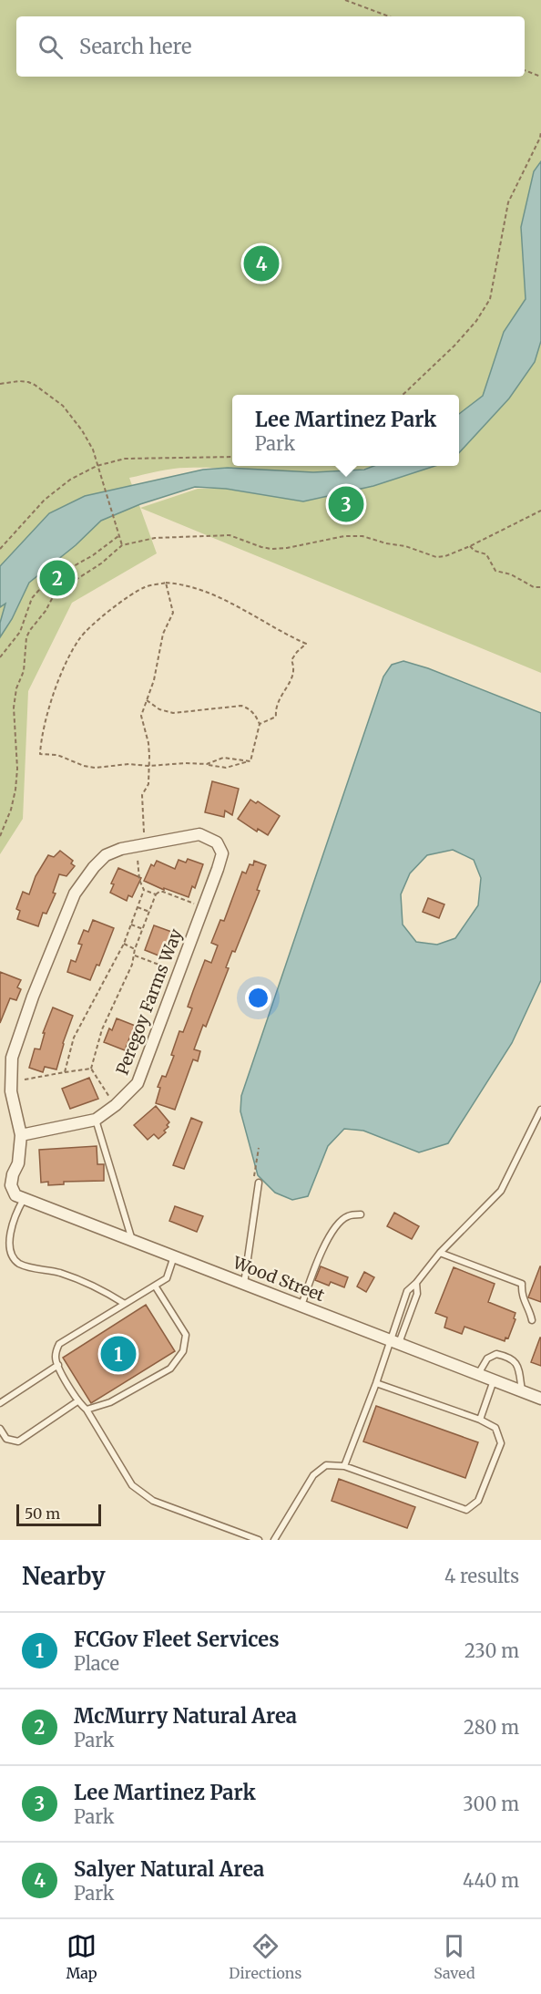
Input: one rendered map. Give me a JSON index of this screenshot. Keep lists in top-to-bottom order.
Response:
{
  "streets": {
    "street": ["Peregoy Farms Way", "Wood Street"]
  },
  "crossings": [
    ["Peregoy Farms Way", "Wood Street"]
  ],
  "scale_bar": "50 m",
  "page": {
    "search": "Search here",
    "pins": [
      "4",
      "3",
      "2",
      "1"
    ],
    "popup": ["Lee Martinez Park", "Park"],
    "scale": "50 m",
    "heading": ["Nearby", "4 results"],
    "list": [
      {
        "mark": "1",
        "name": "FCGov Fleet Services",
        "note": "Place",
        "value": "230 m"
      },
      {
        "mark": "2",
        "name": "McMurry Natural Area",
        "note": "Park",
        "value": "280 m"
      },
      {
        "mark": "3",
        "name": "Lee Martinez Park",
        "note": "Park",
        "value": "300 m"
      },
      {
        "mark": "4",
        "name": "Salyer Natural Area",
        "note": "Park",
        "value": "440 m"
      }
    ],
    "nav": ["Map", "Directions", "Saved"]
  }
}
